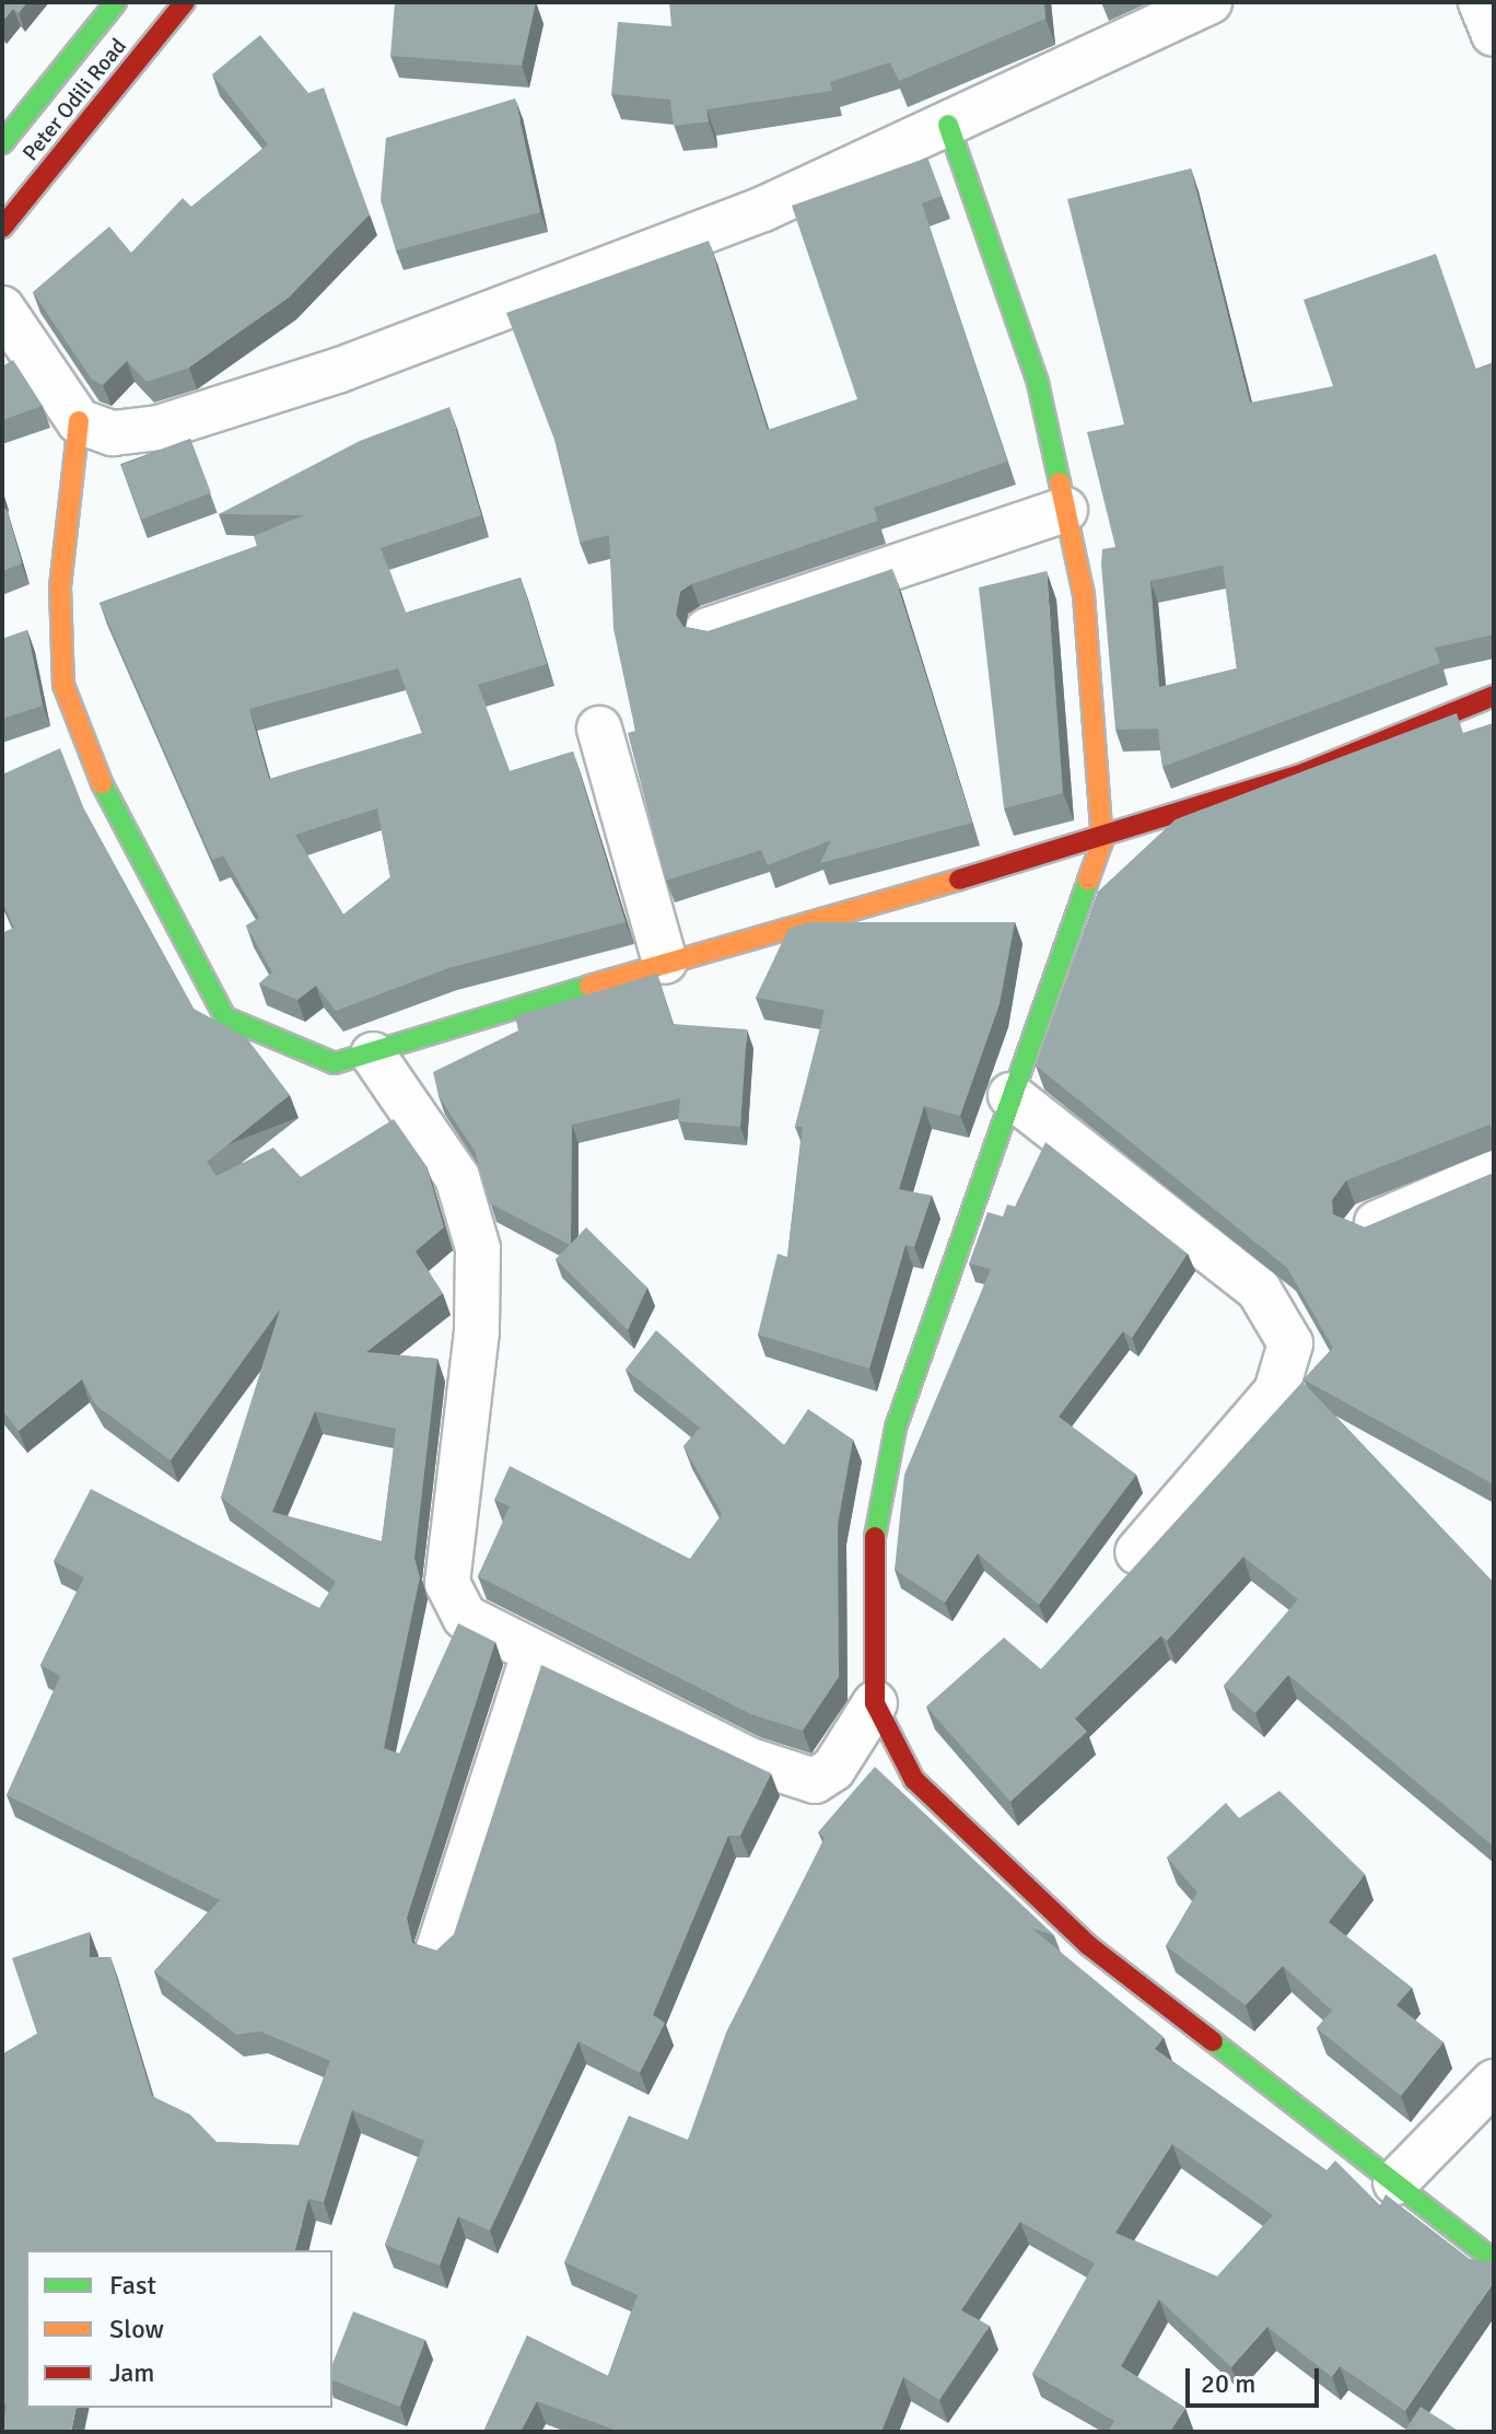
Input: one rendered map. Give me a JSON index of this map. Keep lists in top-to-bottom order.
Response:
{
  "streets": {
    "street": ["Peter Odili Road"]
  },
  "legend": ["Fast", "Slow", "Jam"],
  "scale_bar": "20 m"
}
